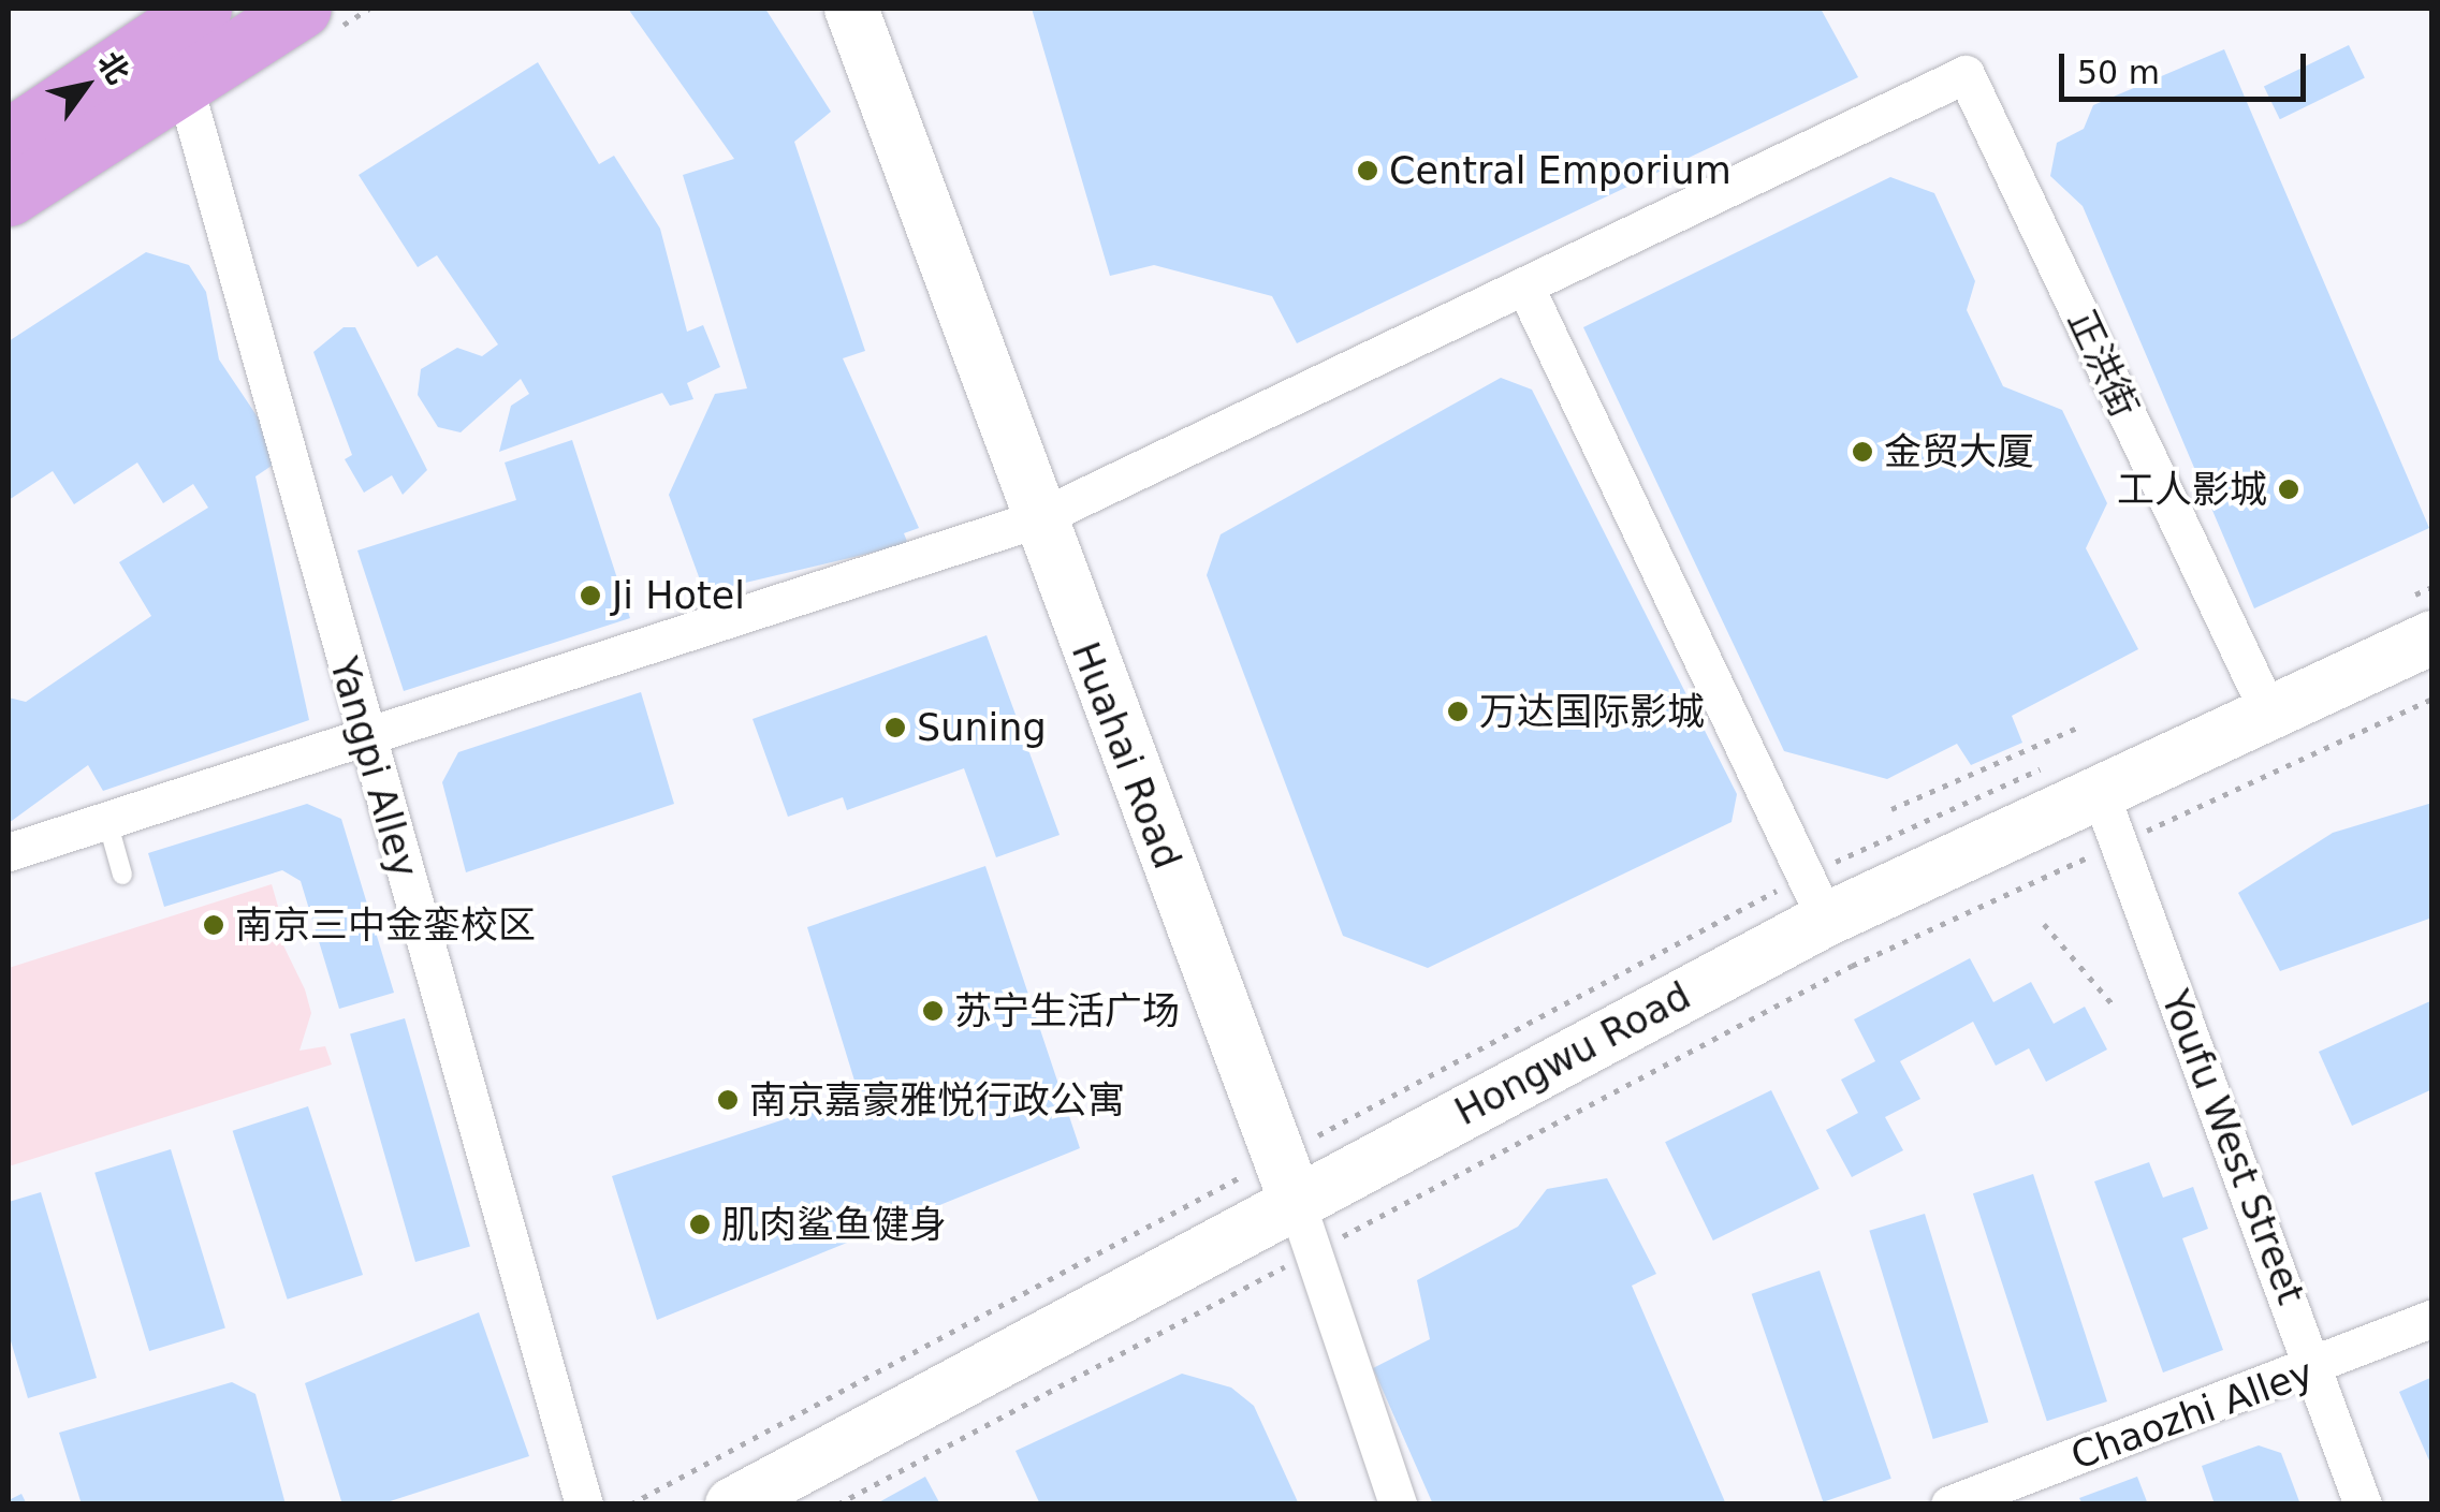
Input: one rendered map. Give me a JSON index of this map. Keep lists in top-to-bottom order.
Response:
{
  "streets": {
    "main road": ["Huahai Road", "Hongwu Road"],
    "street": [
      "正洪街",
      "Yangpi Alley",
      "Youfu West Street",
      "Chaozhi Alley"
    ]
  },
  "crossings": [
    ["正洪街", "Hongwu Road"],
    ["Huahai Road", "Hongwu Road"],
    ["Hongwu Road", "Youfu West Street"],
    ["Youfu West Street", "Chaozhi Alley"]
  ],
  "places": [
    "Central Emporium",
    "金贸大厦",
    "工人影城",
    "Ji Hotel",
    "万达国际影城",
    "Suning",
    "南京三中金銮校区",
    "苏宁生活广场",
    "南京嘉豪雅悦行政公寓",
    "肌肉鲨鱼健身"
  ],
  "scale_bar": "50 m",
  "north": "top right"
}
